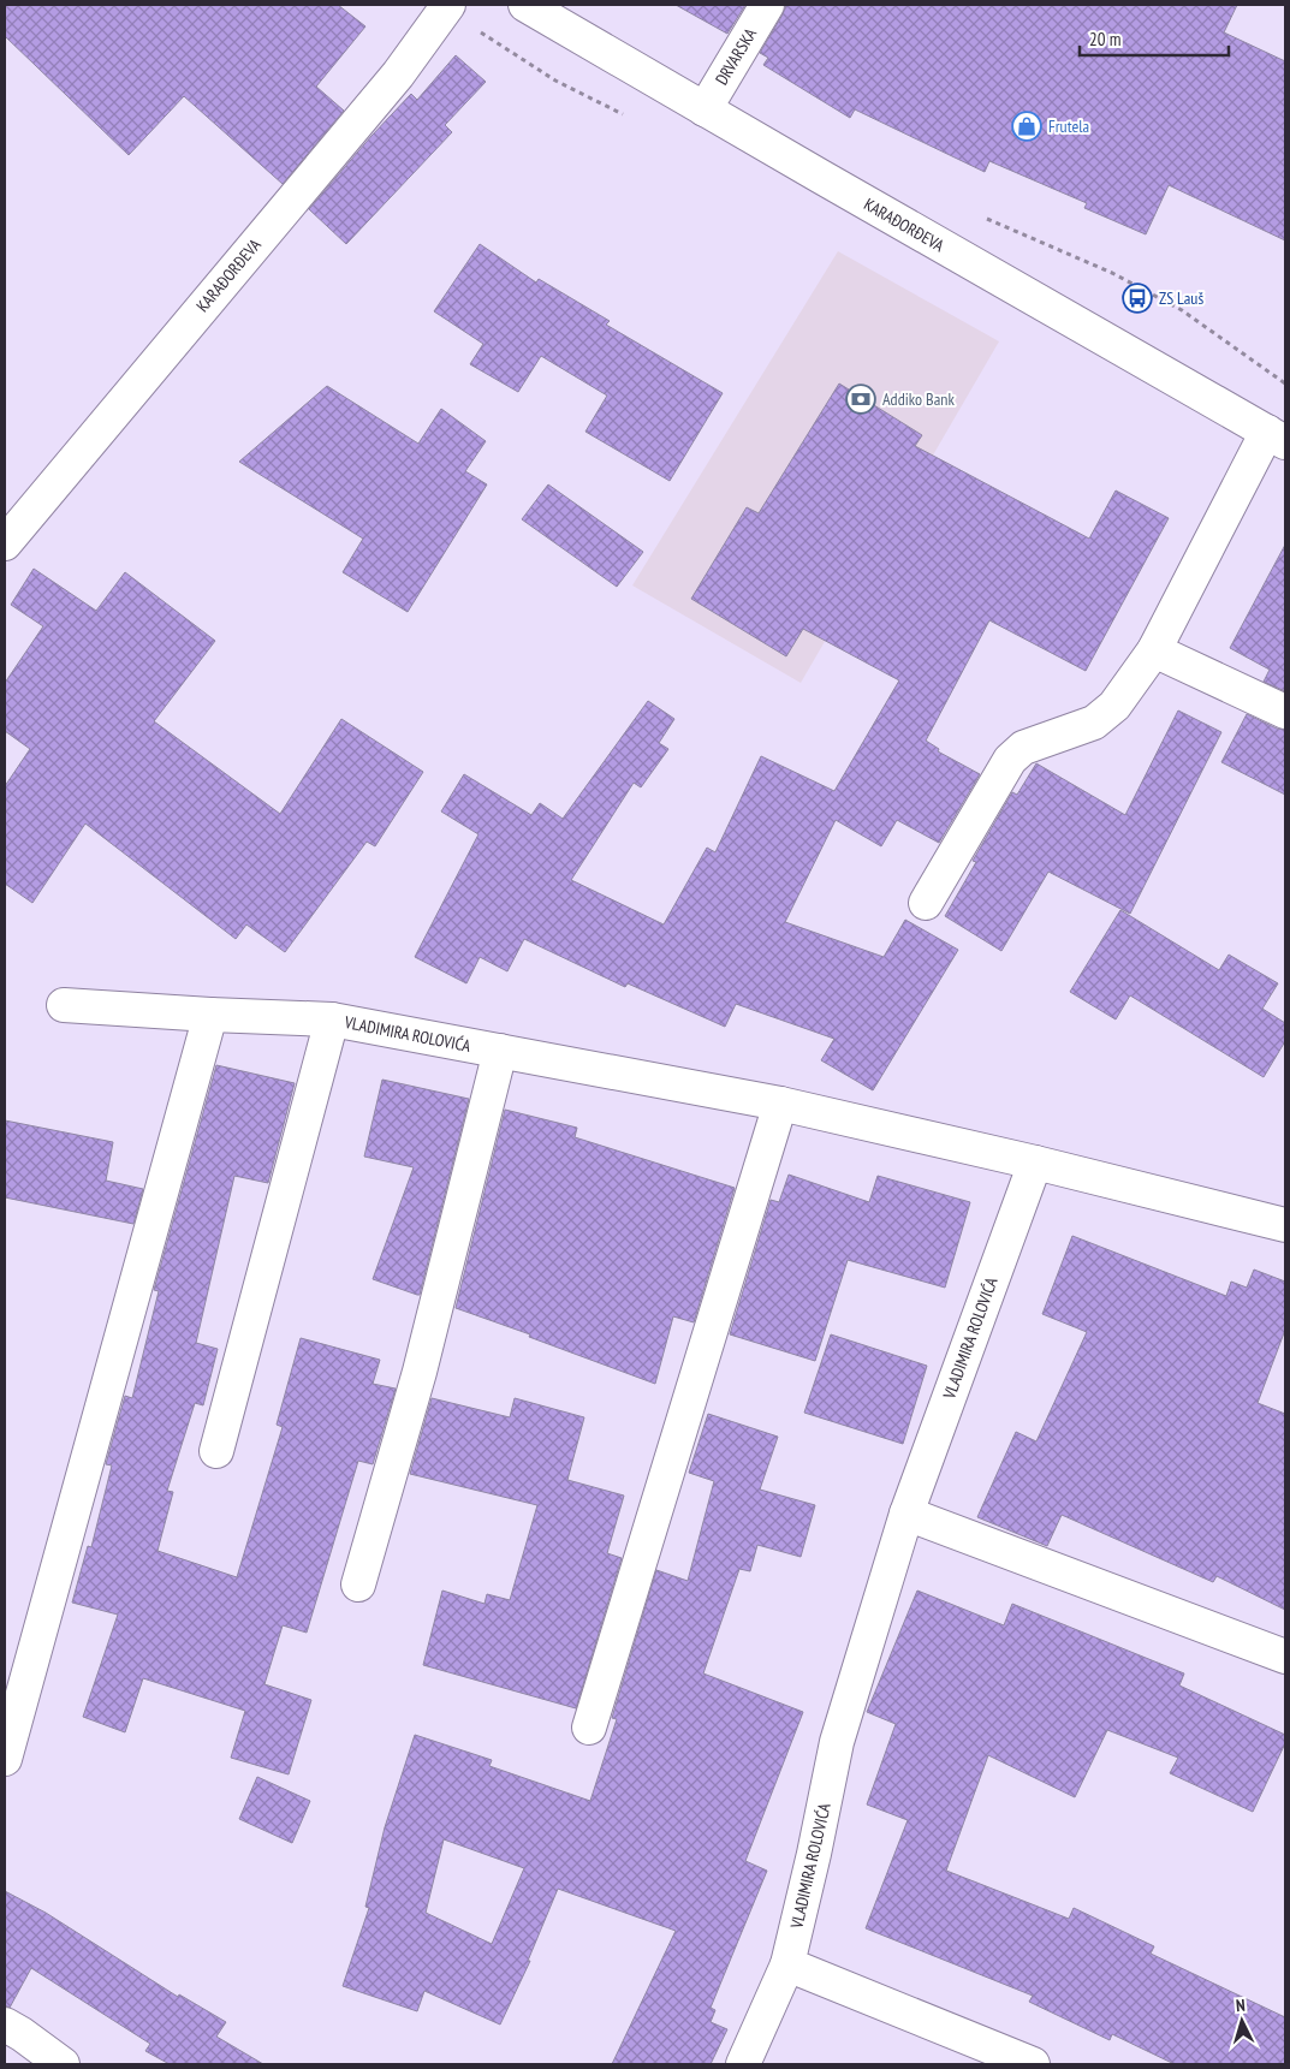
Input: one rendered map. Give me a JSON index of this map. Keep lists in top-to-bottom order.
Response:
{
  "streets": {
    "street": ["DRVARSKA", "KARAĐORĐEVA", "VLADIMIRA ROLOVIĆA"]
  },
  "crossings": [
    ["DRVARSKA", "KARAĐORĐEVA"]
  ],
  "places": {
    "shop": ["Frutela"],
    "bus stop": ["ZS Lauš"],
    "bank": ["Addiko Bank"]
  },
  "scale_bar": "20 m",
  "north": "top"
}
